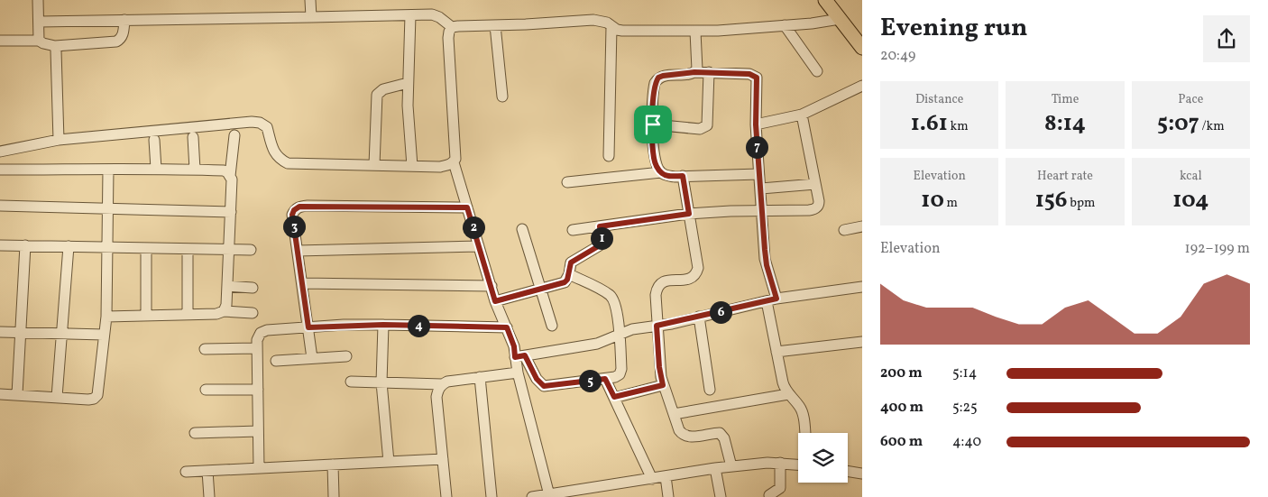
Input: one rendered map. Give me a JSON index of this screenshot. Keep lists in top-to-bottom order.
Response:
{
  "page": {
    "heading": ["Evening run", "20:49"],
    "stats": [
      ["Distance", "1.61 km"],
      ["Time", "8:14"],
      ["Pace", "5:07 /km"],
      ["Elevation", "10 m"],
      ["Heart rate", "156 bpm"],
      ["kcal", "104"]
    ],
    "pins": [
      "7",
      "3",
      "2",
      "1",
      "6",
      "4",
      "5"
    ],
    "chart": ["Elevation", "192–199 m"],
    "list": [
      {
        "name": "200 m",
        "note": "5:14"
      },
      {
        "name": "400 m",
        "note": "5:25"
      },
      {
        "name": "600 m",
        "note": "4:40"
      }
    ]
  }
}
